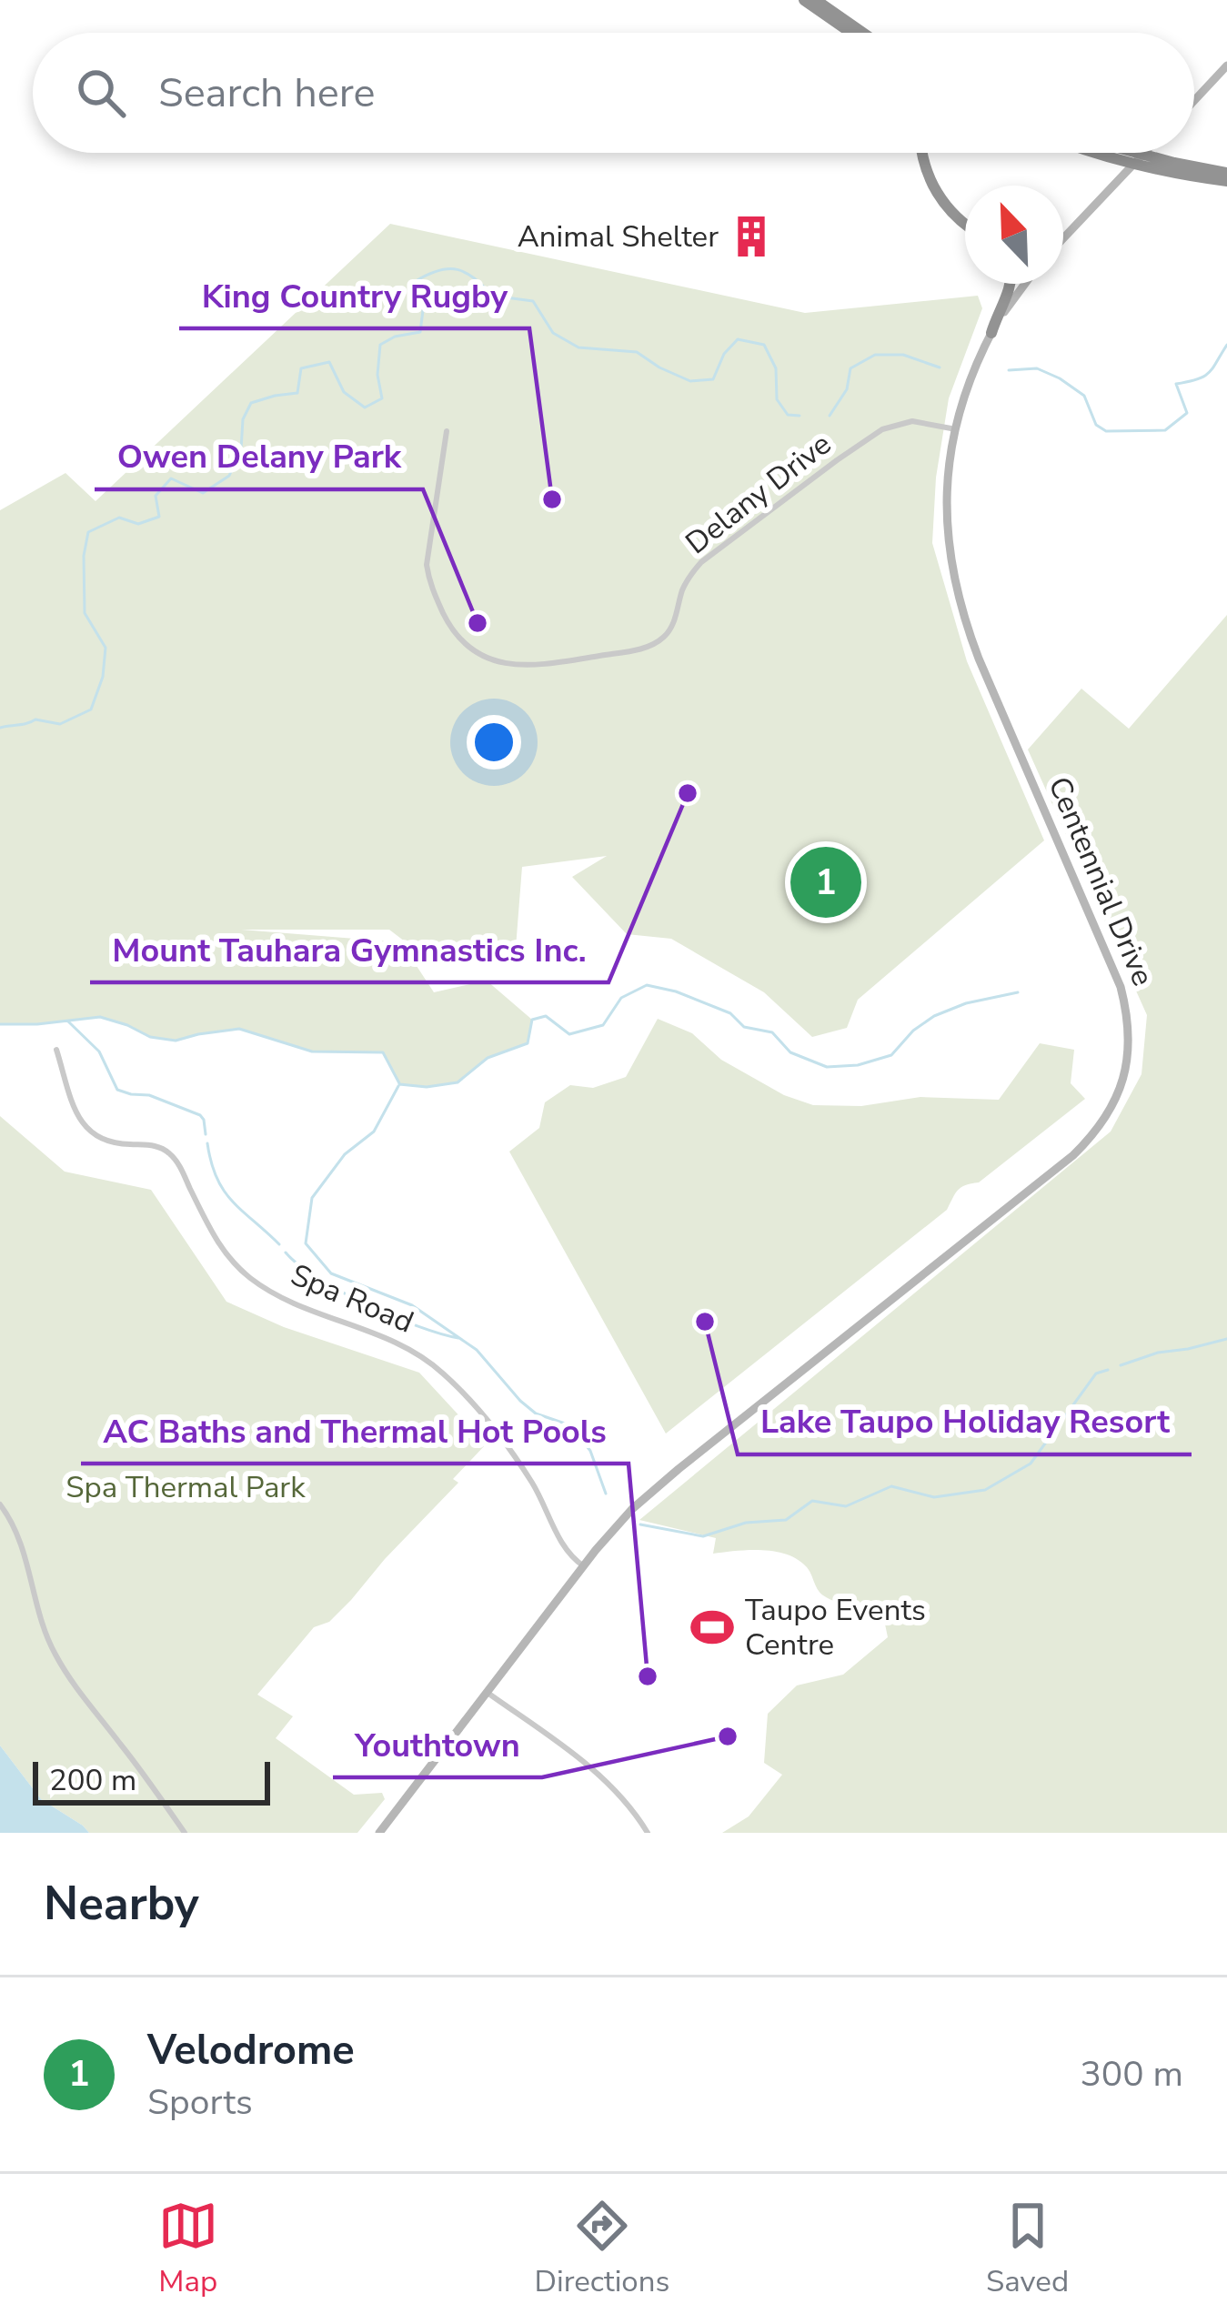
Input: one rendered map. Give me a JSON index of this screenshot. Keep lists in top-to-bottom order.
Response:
{
  "streets": {
    "main road": ["Centennial Drive"],
    "street": ["Delany Drive", "Spa Road"]
  },
  "crossings": [
    ["Delany Drive", "Centennial Drive"],
    ["Centennial Drive", "Spa Road"]
  ],
  "parks": ["Spa Thermal Park"],
  "places": {
    "building": ["Animal Shelter"],
    "other": [
      "King Country Rugby",
      "Owen Delany Park",
      "Mount Tauhara Gymnastics Inc.",
      "Lake Taupo Holiday Resort",
      "AC Baths and Thermal Hot Pools",
      "Youthtown"
    ],
    "sports": ["Taupo Events Centre"]
  },
  "scale_bar": "200 m",
  "north": "top left",
  "page": {
    "search": "Search here",
    "pins": "1",
    "scale": "200 m",
    "heading": "Nearby",
    "list": [
      {
        "mark": "1",
        "name": "Velodrome",
        "note": "Sports",
        "value": "300 m"
      }
    ],
    "nav": ["Map", "Directions", "Saved"]
  }
}
